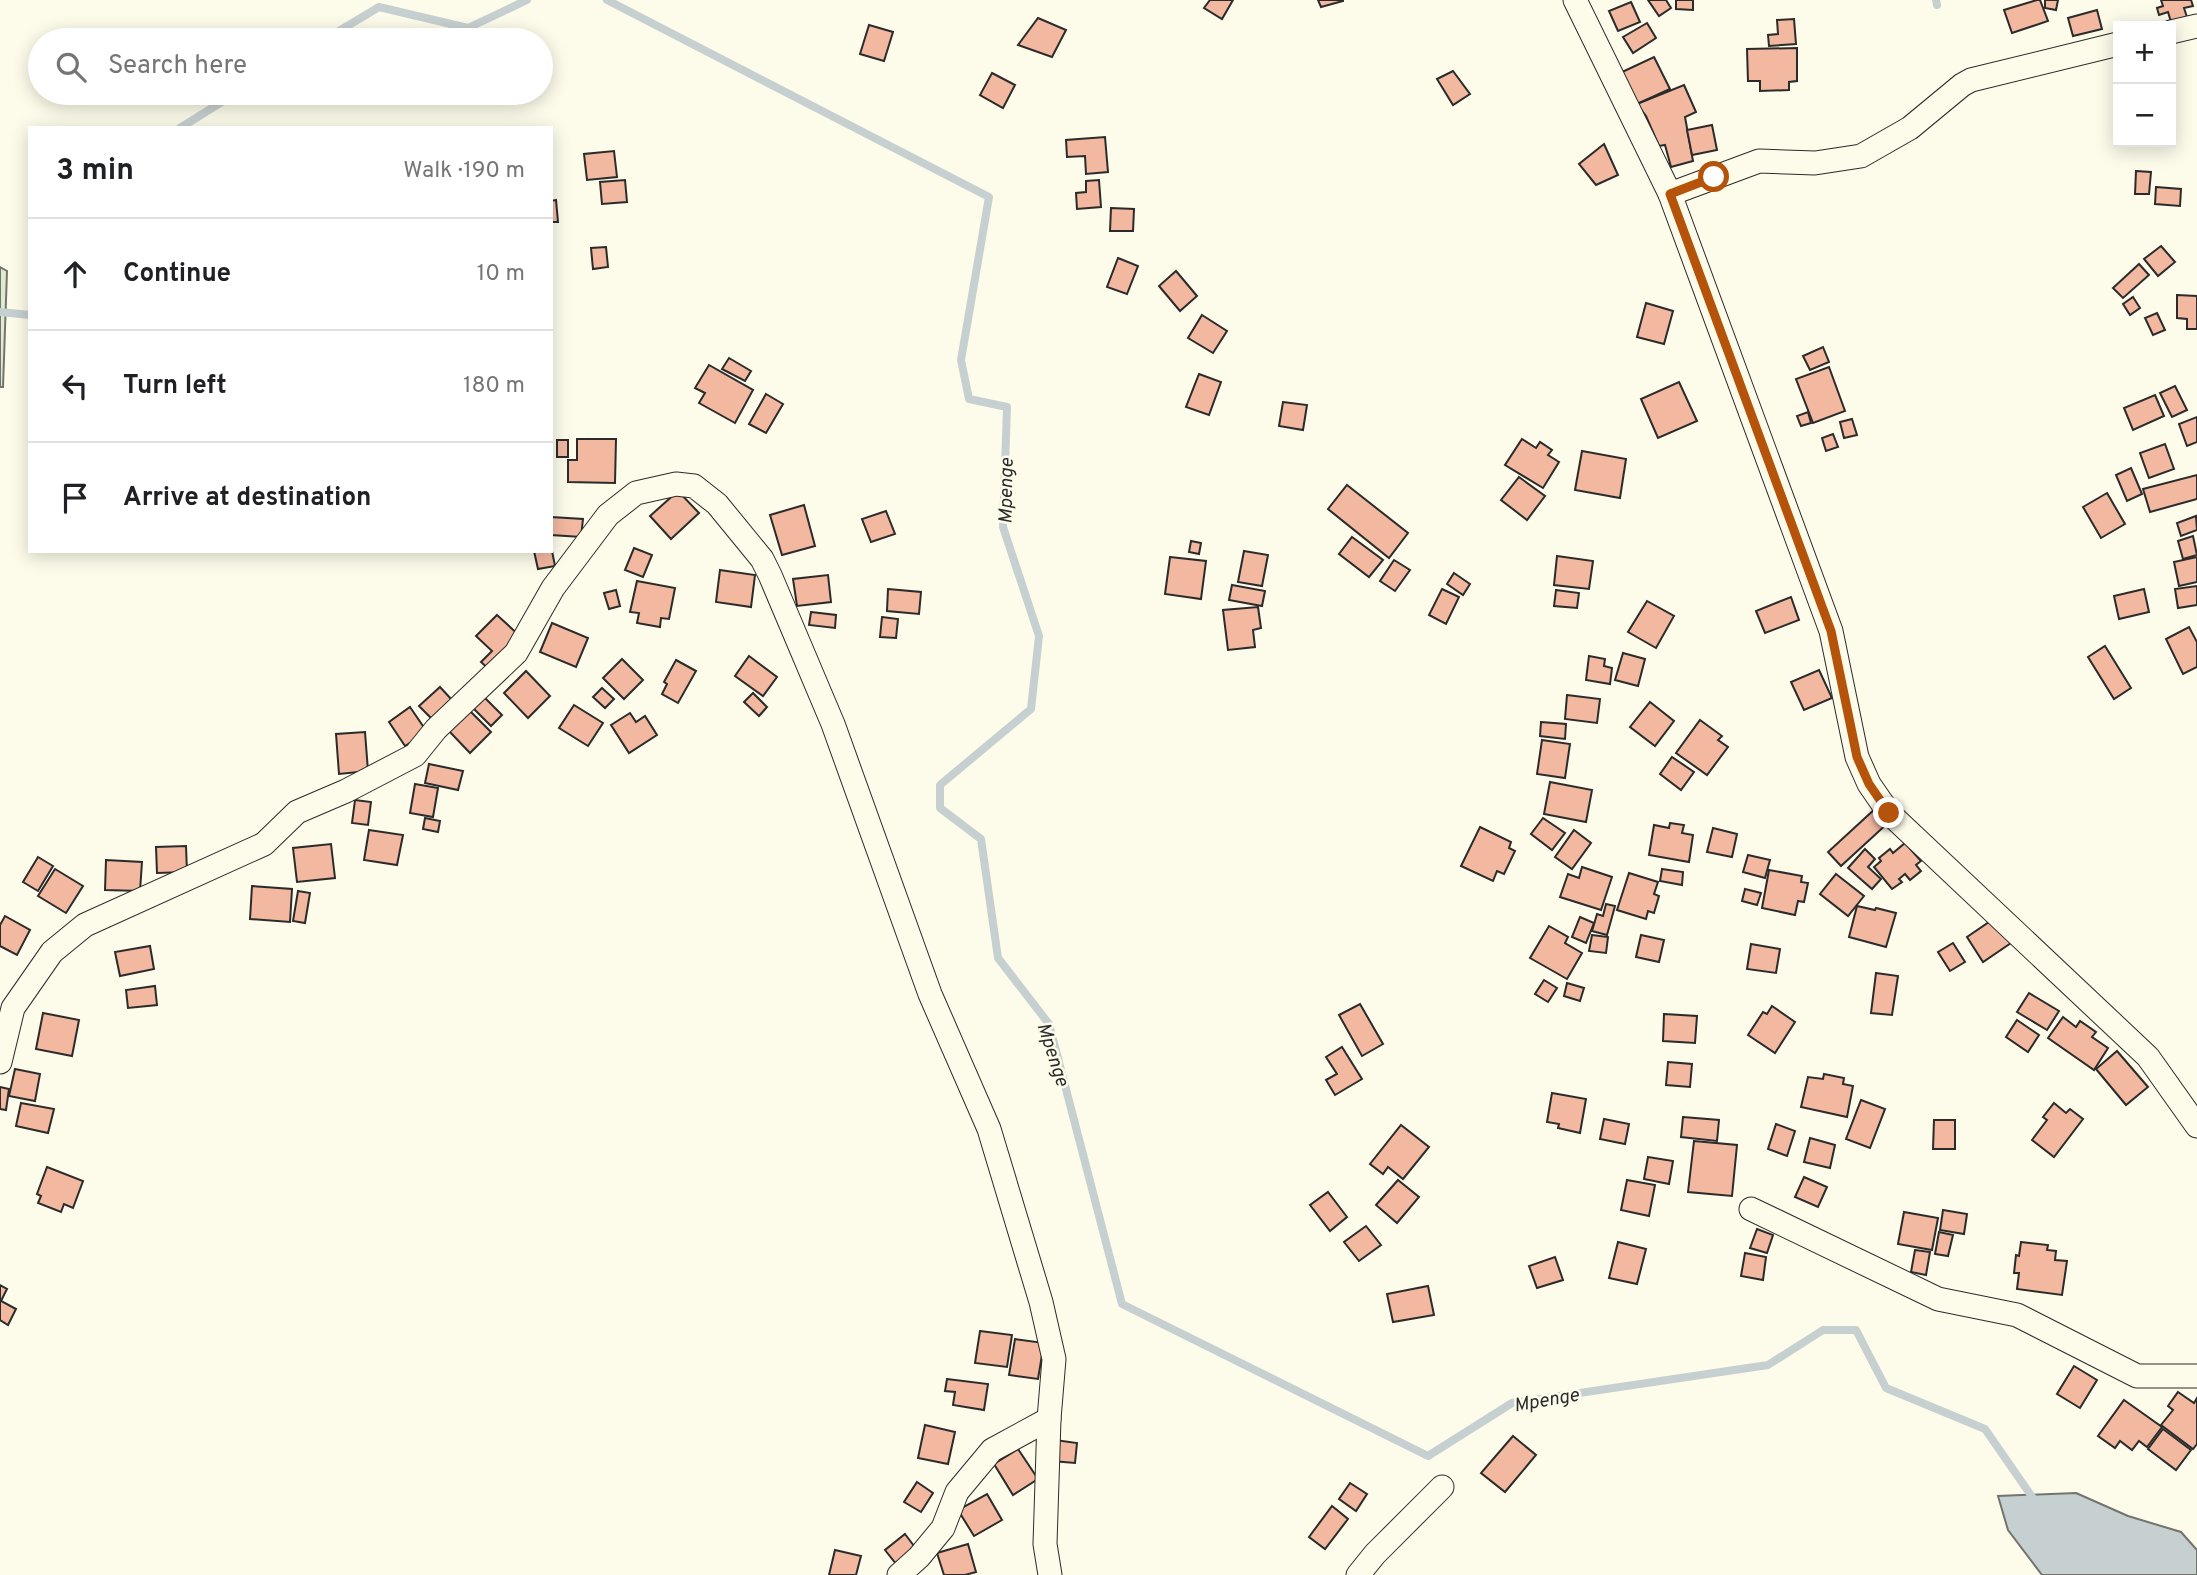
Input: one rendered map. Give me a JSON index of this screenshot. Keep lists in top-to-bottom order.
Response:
{
  "water": ["Mpenge"],
  "page": {
    "map_buttons": ["+", "−"],
    "search": "Search here",
    "heading": ["3 min", "Walk · 190 m"],
    "list": [
      ["Continue", "10 m"],
      ["Turn left", "180 m"],
      "Arrive at destination"
    ]
  }
}
